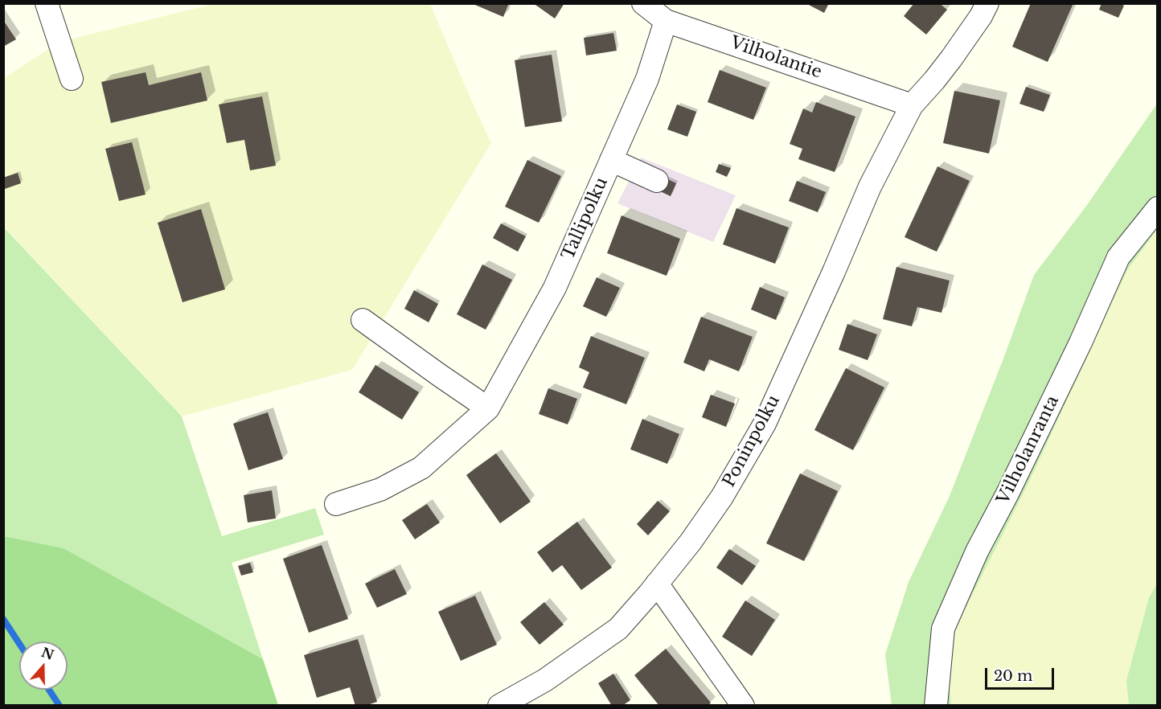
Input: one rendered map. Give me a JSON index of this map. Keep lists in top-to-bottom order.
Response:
{
  "streets": {
    "street": [
      "Vilholantie",
      "Tallipolku",
      "Poninpolku",
      "Vilholanranta"
    ]
  },
  "crossings": [
    ["Vilholantie", "Tallipolku"],
    ["Vilholantie", "Poninpolku"]
  ],
  "scale_bar": "20 m",
  "north": "top"
}
